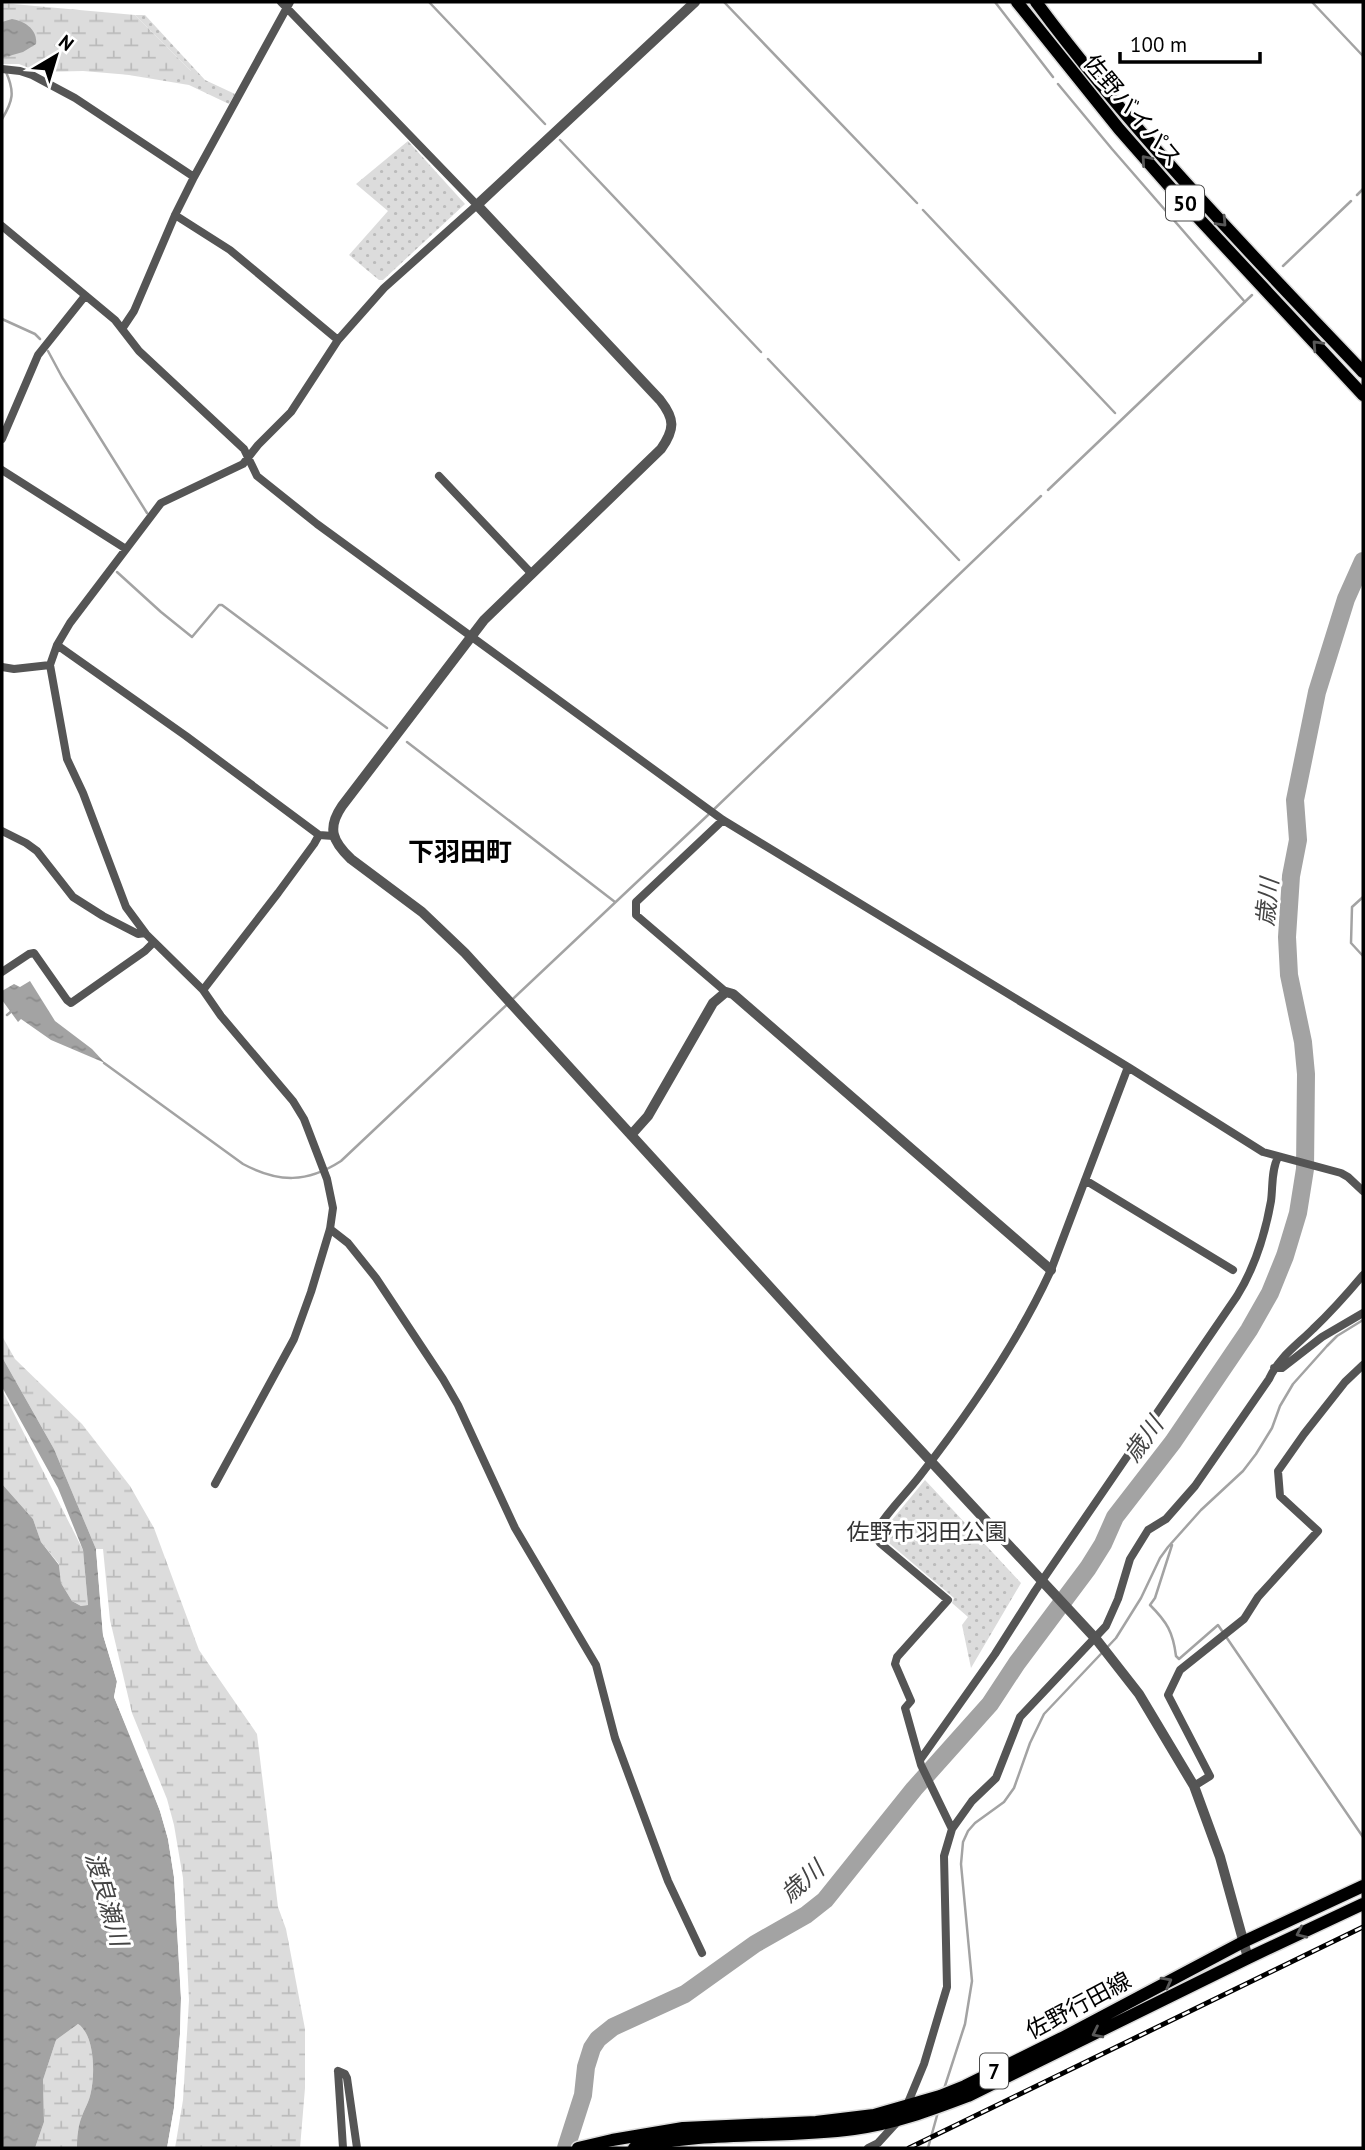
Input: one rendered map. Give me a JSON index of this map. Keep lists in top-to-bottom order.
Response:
{
  "streets": {
    "main road": [
      "佐野バイパス",
      "50",
      "佐野行田線",
      "7"
    ]
  },
  "districts": ["下羽田町"],
  "water": ["歳川", "渡良瀬川"],
  "parks": ["佐野市羽田公園"],
  "scale_bar": "100 m",
  "north": "top right"
}
